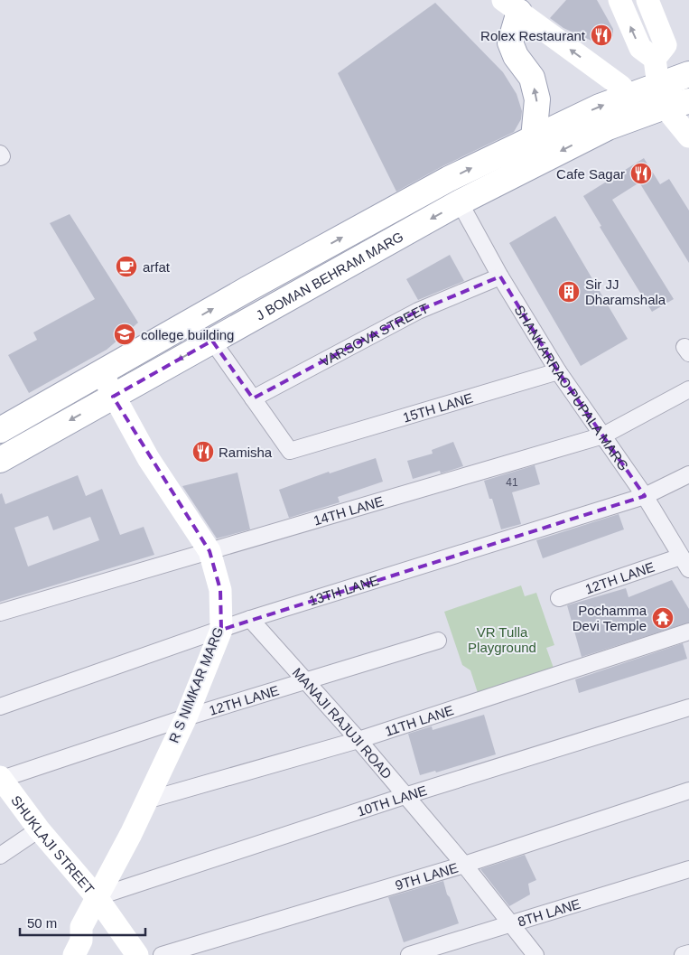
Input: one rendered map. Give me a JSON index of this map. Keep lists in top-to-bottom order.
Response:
{
  "streets": {
    "main road": ["J BOMAN BEHRAM MARG", "R S NIMKAR MARG", "SHUKLAJI STREET"],
    "street": [
      "VARSOVA STREET",
      "SHANKARRAO PUPALA MARG",
      "15TH LANE",
      "14TH LANE",
      "12TH LANE",
      "13TH LANE",
      "11TH LANE",
      "MANAJI RAJUJI ROAD",
      "10TH LANE",
      "9TH LANE",
      "8TH LANE"
    ]
  },
  "crossings": [
    ["J BOMAN BEHRAM MARG", "SHANKARRAO PUPALA MARG"],
    ["J BOMAN BEHRAM MARG", "R S NIMKAR MARG"],
    ["VARSOVA STREET", "SHANKARRAO PUPALA MARG"],
    ["VARSOVA STREET", "15TH LANE"],
    ["SHANKARRAO PUPALA MARG", "15TH LANE"],
    ["SHANKARRAO PUPALA MARG", "14TH LANE"],
    ["SHANKARRAO PUPALA MARG", "12TH LANE"],
    ["SHANKARRAO PUPALA MARG", "13TH LANE"],
    ["14TH LANE", "R S NIMKAR MARG"],
    ["12TH LANE", "R S NIMKAR MARG"],
    ["12TH LANE", "MANAJI RAJUJI ROAD"],
    ["12TH LANE", "SHUKLAJI STREET"],
    ["13TH LANE", "R S NIMKAR MARG"],
    ["13TH LANE", "MANAJI RAJUJI ROAD"],
    ["R S NIMKAR MARG", "11TH LANE"],
    ["R S NIMKAR MARG", "10TH LANE"],
    ["R S NIMKAR MARG", "SHUKLAJI STREET"],
    ["11TH LANE", "MANAJI RAJUJI ROAD"],
    ["MANAJI RAJUJI ROAD", "10TH LANE"],
    ["MANAJI RAJUJI ROAD", "9TH LANE"],
    ["MANAJI RAJUJI ROAD", "8TH LANE"],
    ["10TH LANE", "SHUKLAJI STREET"]
  ],
  "parks": ["VR Tulla Playground"],
  "places": {
    "restaurant": ["Rolex Restaurant", "Cafe Sagar", "Ramisha"],
    "cafe": ["arfat"],
    "building": ["Sir JJ Dharamshala"],
    "school or university": ["college building"],
    "temple": ["Pochamma Devi Temple"]
  },
  "house_numbers": ["41"],
  "scale_bar": "50 m"
}
